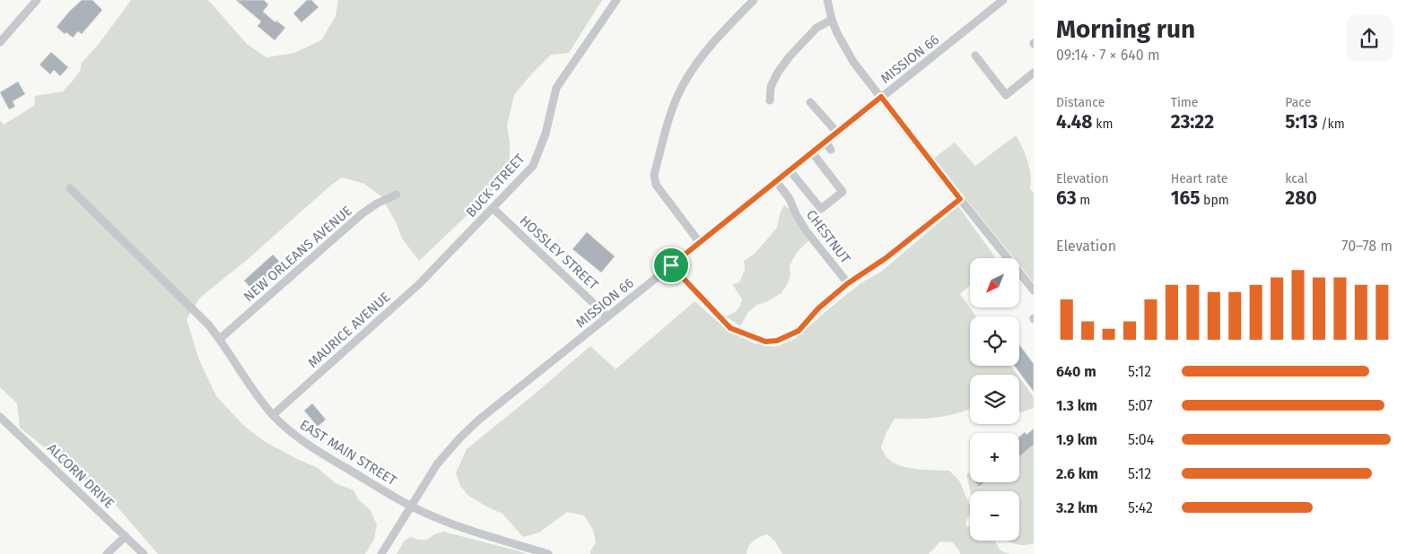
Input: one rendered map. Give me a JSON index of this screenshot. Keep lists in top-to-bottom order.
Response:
{
  "streets": {
    "street": [
      "MISSION 66",
      "BUCK STREET",
      "CHESTNUT",
      "HOSSLEY STREET",
      "NEW ORLEANS AVENUE",
      "MAURICE AVENUE",
      "EAST MAIN STREET",
      "ALCORN DRIVE"
    ]
  },
  "crossings": [
    ["MISSION 66", "CHESTNUT"],
    ["MISSION 66", "HOSSLEY STREET"],
    ["MISSION 66", "EAST MAIN STREET"],
    ["BUCK STREET", "HOSSLEY STREET"],
    ["BUCK STREET", "MAURICE AVENUE"],
    ["NEW ORLEANS AVENUE", "EAST MAIN STREET"],
    ["MAURICE AVENUE", "EAST MAIN STREET"]
  ],
  "north": "bottom left",
  "page": {
    "heading": ["Morning run", "09:14 · 7 × 640 m"],
    "stats": [
      ["Distance", "4.48 km"],
      ["Time", "23:22"],
      ["Pace", "5:13 /km"],
      ["Elevation", "63 m"],
      ["Heart rate", "165 bpm"],
      ["kcal", "280"]
    ],
    "chart": ["Elevation", "70–78 m"],
    "map_buttons": ["+", "−"],
    "list": [
      {
        "name": "640 m",
        "note": "5:12"
      },
      {
        "name": "1.3 km",
        "note": "5:07"
      },
      {
        "name": "1.9 km",
        "note": "5:04"
      },
      {
        "name": "2.6 km",
        "note": "5:12"
      },
      {
        "name": "3.2 km",
        "note": "5:42"
      }
    ]
  }
}
